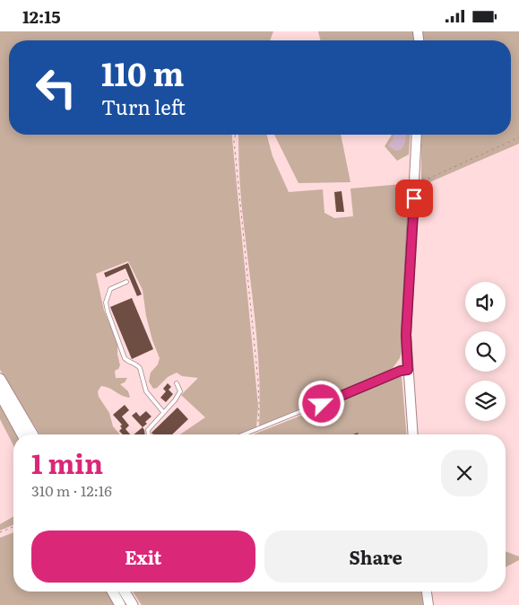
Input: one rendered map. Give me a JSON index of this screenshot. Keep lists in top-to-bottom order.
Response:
{
  "page": {
    "status": "12:15",
    "turn": ["110 m", "Turn left"],
    "heading": ["1 min", "310 m · 12:16"],
    "buttons": ["Exit", "Share"]
  }
}
